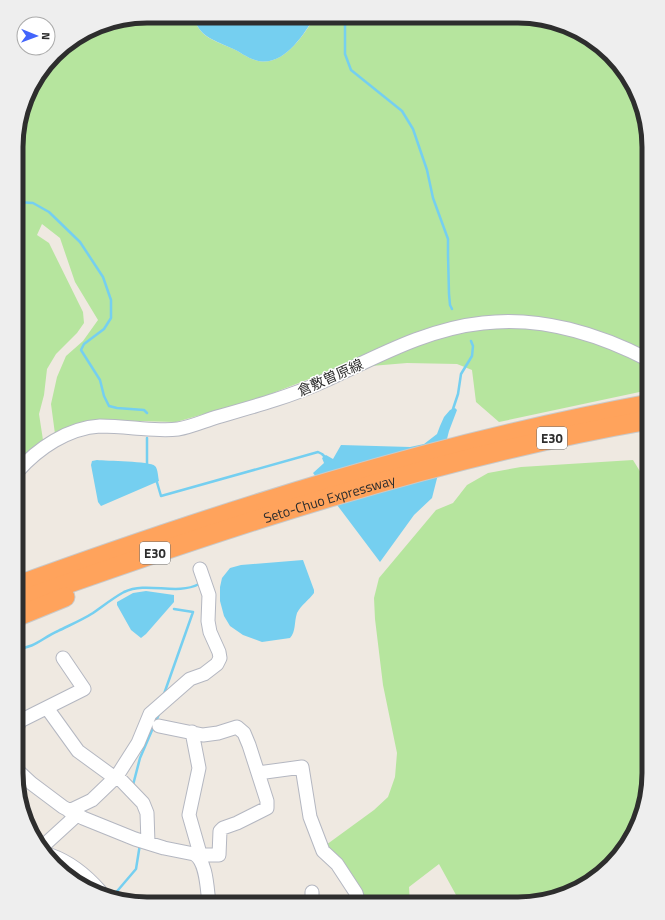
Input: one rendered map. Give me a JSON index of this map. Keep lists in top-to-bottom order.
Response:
{
  "streets": {
    "highway": ["E30", "Seto-Chuo Expressway"],
    "street": ["倉敷曽原線"]
  },
  "north": "right"
}
